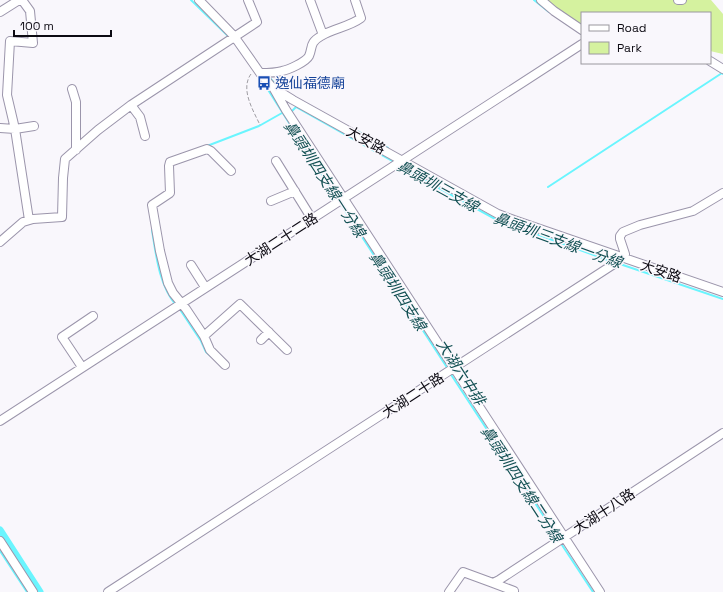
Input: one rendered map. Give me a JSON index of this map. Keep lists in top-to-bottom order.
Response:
{
  "streets": {
    "street": [
      "大安路",
      "大湖二十二路",
      "大湖二十路",
      "大湖十八路"
    ]
  },
  "crossings": [
    ["大安路", "大湖二十二路"],
    ["大安路", "大湖二十路"]
  ],
  "water": [
    "鼻頭圳四支線一分線",
    "鼻頭圳三支線",
    "鼻頭圳三支線一分線",
    "鼻頭圳四支線",
    "大湖六中排",
    "鼻頭圳四支線二分線"
  ],
  "places": {
    "bus stop": ["逸仙福德廟"]
  },
  "legend": ["Road", "Park"],
  "scale_bar": "100 m"
}
